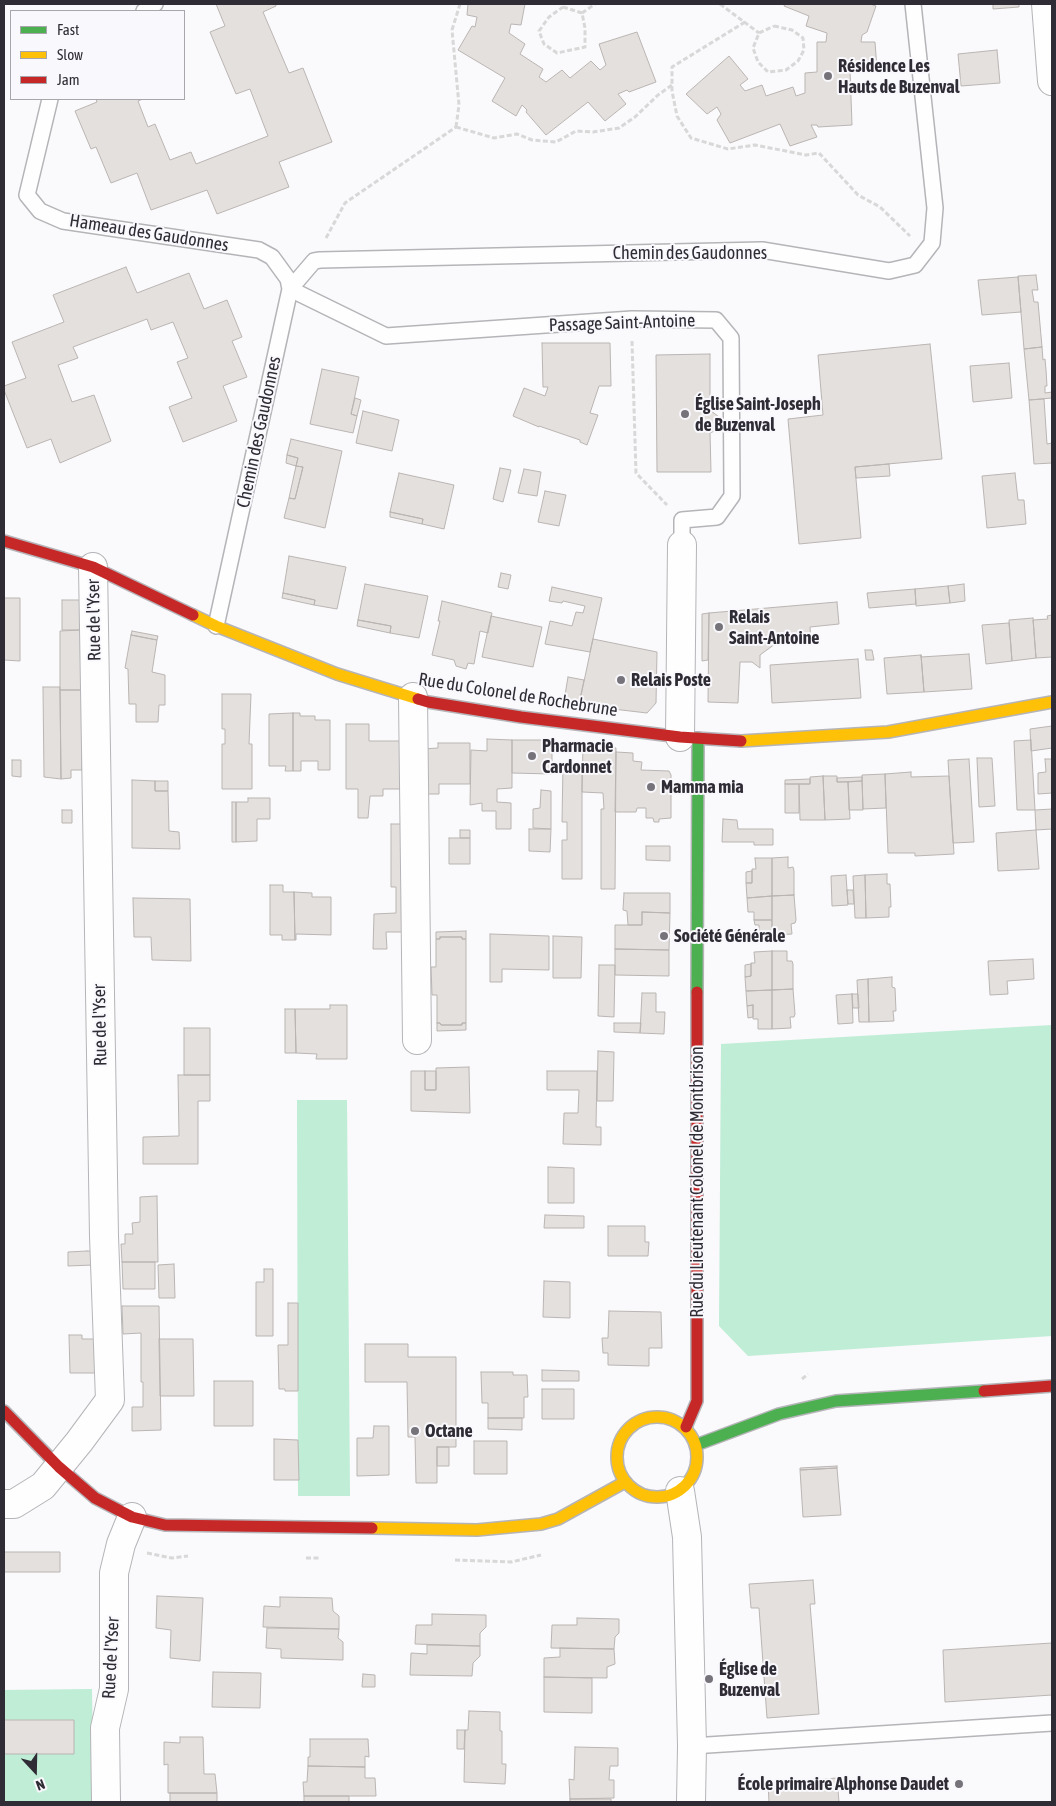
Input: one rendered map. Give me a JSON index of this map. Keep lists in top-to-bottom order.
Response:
{
  "streets": {
    "street": ["Rue de l'Yser", "Rue du Colonel de Rochebrune", "Rue du Lieutenant Colonel de Montbrison"],
    "lane": ["Hameau des Gaudonnes", "Chemin des Gaudonnes", "Passage Saint-Antoine"]
  },
  "crossings": [
    ["Hameau des Gaudonnes", "Chemin des Gaudonnes"],
    ["Hameau des Gaudonnes", "Passage Saint-Antoine"],
    ["Chemin des Gaudonnes", "Passage Saint-Antoine"],
    ["Chemin des Gaudonnes", "Rue du Colonel de Rochebrune"],
    ["Rue de l'Yser", "Rue du Colonel de Rochebrune"],
    ["Rue du Colonel de Rochebrune", "Rue du Lieutenant Colonel de Montbrison"]
  ],
  "places": [
    "Résidence Les Hauts de Buzenval",
    "Église Saint-Joseph de Buzenval",
    "Relais Saint-Antoine",
    "Relais Poste",
    "Pharmacie Cardonnet",
    "Mamma mia",
    "Société Générale",
    "Octane",
    "Église de Buzenval",
    "École primaire Alphonse Daudet"
  ],
  "legend": ["Fast", "Slow", "Jam"],
  "north": "bottom"
}
